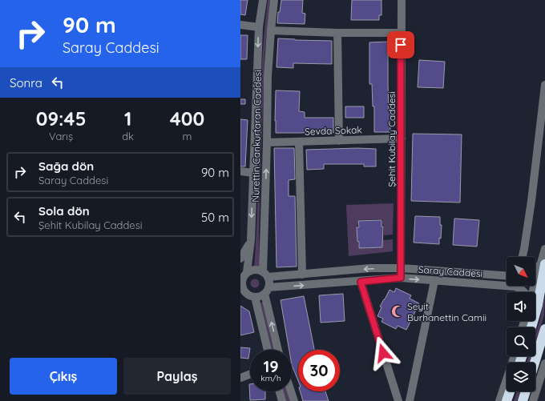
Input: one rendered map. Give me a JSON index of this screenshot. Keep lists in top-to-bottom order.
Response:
{
  "streets": {
    "street": [
      "Sevda Sokak",
      "Nurettin Cankurtaran Caddesi",
      "Şehit Kubilay Caddesi",
      "Saray Caddesi"
    ]
  },
  "crossings": [
    ["Sevda Sokak", "Nurettin Cankurtaran Caddesi"],
    ["Sevda Sokak", "Şehit Kubilay Caddesi"],
    ["Nurettin Cankurtaran Caddesi", "Saray Caddesi"],
    ["Şehit Kubilay Caddesi", "Saray Caddesi"]
  ],
  "places": {
    "mosque": ["Seyit Burhanettin Camii"]
  },
  "north": "bottom right",
  "page": {
    "turn": ["90 m", "Saray Caddesi"],
    "then": "Sonra",
    "eta": [
      "09:45",
      "Varış",
      "1",
      "dk",
      "400",
      "m"
    ],
    "list": [
      {
        "name": "Sağa dön",
        "note": "Saray Caddesi",
        "value": "90 m"
      },
      {
        "name": "Sola dön",
        "note": "Şehit Kubilay Caddesi",
        "value": "50 m"
      }
    ],
    "speed": "19 km/h",
    "limit": "30",
    "buttons": ["Çıkış", "Paylaş"]
  }
}
